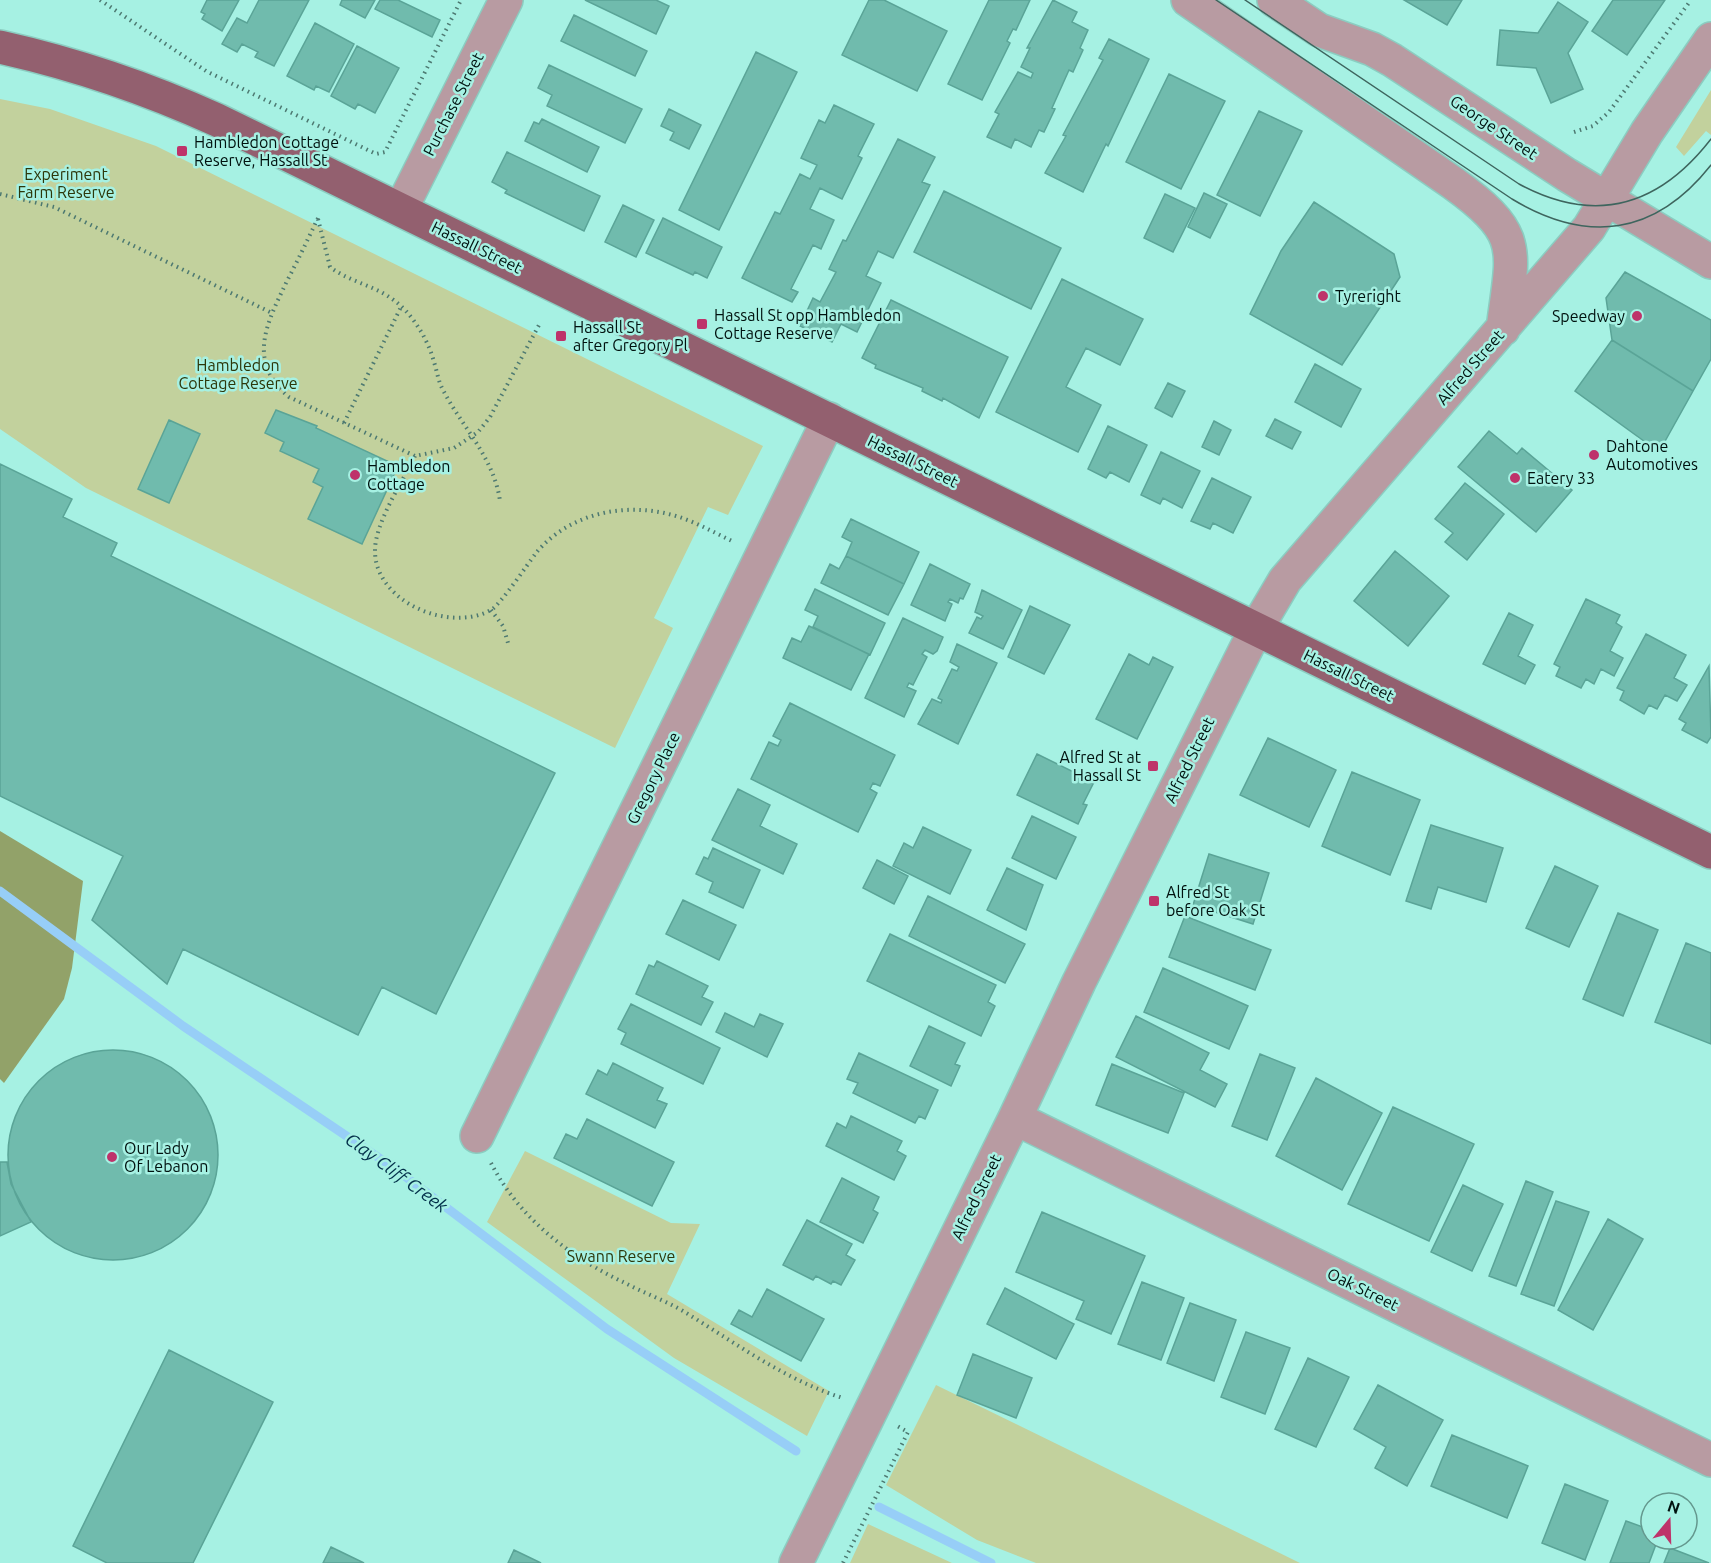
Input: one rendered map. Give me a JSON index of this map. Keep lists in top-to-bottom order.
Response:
{
  "streets": {
    "main road": ["Hassall Street"],
    "street": [
      "Purchase Street",
      "George Street",
      "Alfred Street",
      "Gregory Place",
      "Oak Street"
    ]
  },
  "crossings": [
    ["Purchase Street", "Hassall Street"],
    ["George Street", "Alfred Street"],
    ["Hassall Street", "Alfred Street"],
    ["Hassall Street", "Gregory Place"],
    ["Alfred Street", "Oak Street"]
  ],
  "water": ["Clay Cliff Creek"],
  "parks": ["Experiment Farm Reserve", "Hambledon Cottage Reserve", "Swann Reserve"],
  "places": {
    "transit": [
      "Hambledon Cottage Reserve, Hassall St",
      "Hassall St opp Hambledon Cottage Reserve",
      "Hassall St after Gregory Pl",
      "Alfred St at Hassall St",
      "Alfred St before Oak St"
    ],
    "other": [
      "Tyreright",
      "Speedway",
      "Dahtone Automotives",
      "Hambledon Cottage",
      "Eatery 33",
      "Our Lady Of Lebanon"
    ]
  },
  "north": "top"
}
